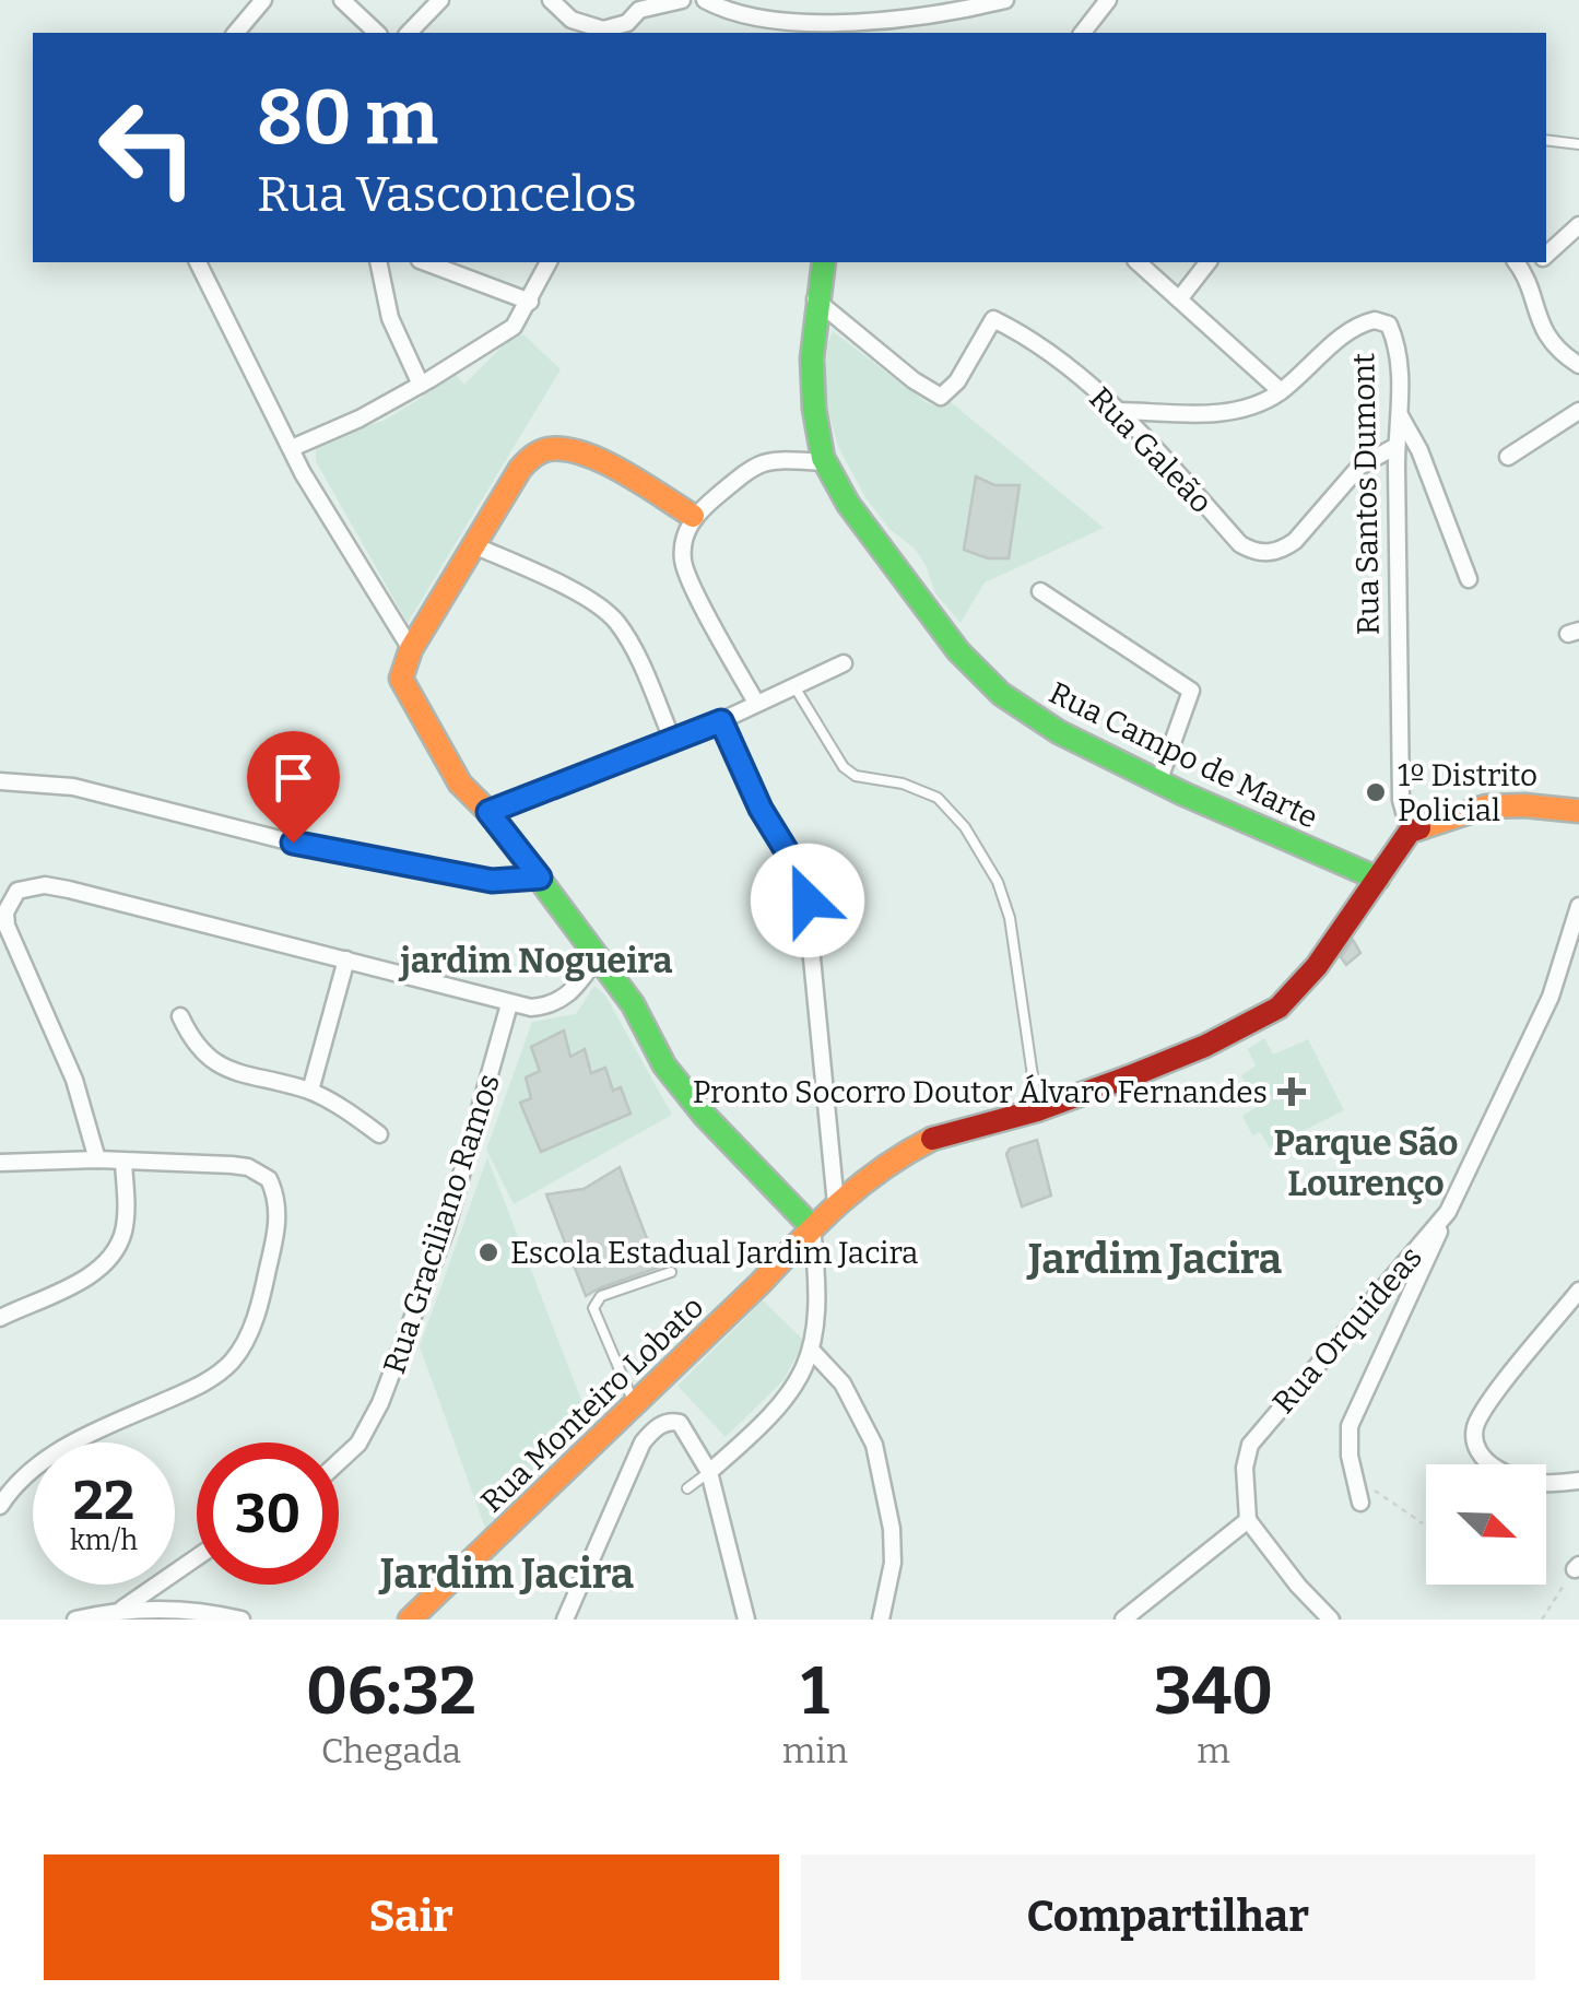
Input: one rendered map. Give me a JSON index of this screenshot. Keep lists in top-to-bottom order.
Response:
{
  "streets": {
    "street": [
      "Rua Galeão",
      "Rua Santos Dumont",
      "Rua Campo de Marte",
      "Rua Graciliano Ramos",
      "Rua Orquideas",
      "Rua Monteiro Lobato"
    ]
  },
  "crossings": [
    ["Rua Galeão", "Rua Santos Dumont"],
    ["Rua Galeão", "Rua Campo de Marte"]
  ],
  "districts": [
    "jardim Nogueira",
    "Parque São Lourenço",
    "Jardim Jacira",
    "Jardim Jacira"
  ],
  "places": {
    "other": ["1º Distrito Policial", "Escola Estadual Jardim Jacira"],
    "health": ["Pronto Socorro Doutor Álvaro Fernandes"]
  },
  "north": "bottom right",
  "page": {
    "turn": ["80 m", "Rua Vasconcelos"],
    "speed": "22 km/h",
    "limit": "30",
    "eta": [
      "06:32",
      "Chegada",
      "1",
      "min",
      "340",
      "m"
    ],
    "buttons": ["Sair", "Compartilhar"]
  }
}
